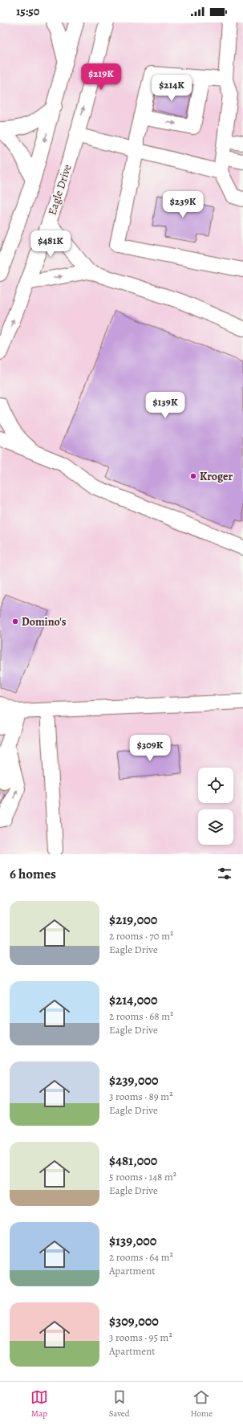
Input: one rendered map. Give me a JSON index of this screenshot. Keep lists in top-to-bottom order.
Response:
{
  "streets": {
    "street": ["Eagle Drive"]
  },
  "places": ["Kroger", "Domino's"],
  "page": {
    "status": "15:50",
    "price": [
      "$219K",
      "$214K",
      "$239K",
      "$481K",
      "$139K",
      "$309K"
    ],
    "heading": "6 homes",
    "list": [
      {
        "name": "$219,000",
        "note": "2 rooms · 70 m² · Eagle Drive"
      },
      {
        "name": "$214,000",
        "note": "2 rooms · 68 m² · Eagle Drive"
      },
      {
        "name": "$239,000",
        "note": "3 rooms · 89 m² · Eagle Drive"
      },
      {
        "name": "$481,000",
        "note": "5 rooms · 148 m² · Eagle Drive"
      },
      {
        "name": "$139,000",
        "note": "2 rooms · 64 m² · Apartment"
      },
      {
        "name": "$309,000",
        "note": "3 rooms · 95 m² · Apartment"
      }
    ],
    "tabs": ["Map", "Saved", "Home"]
  }
}
